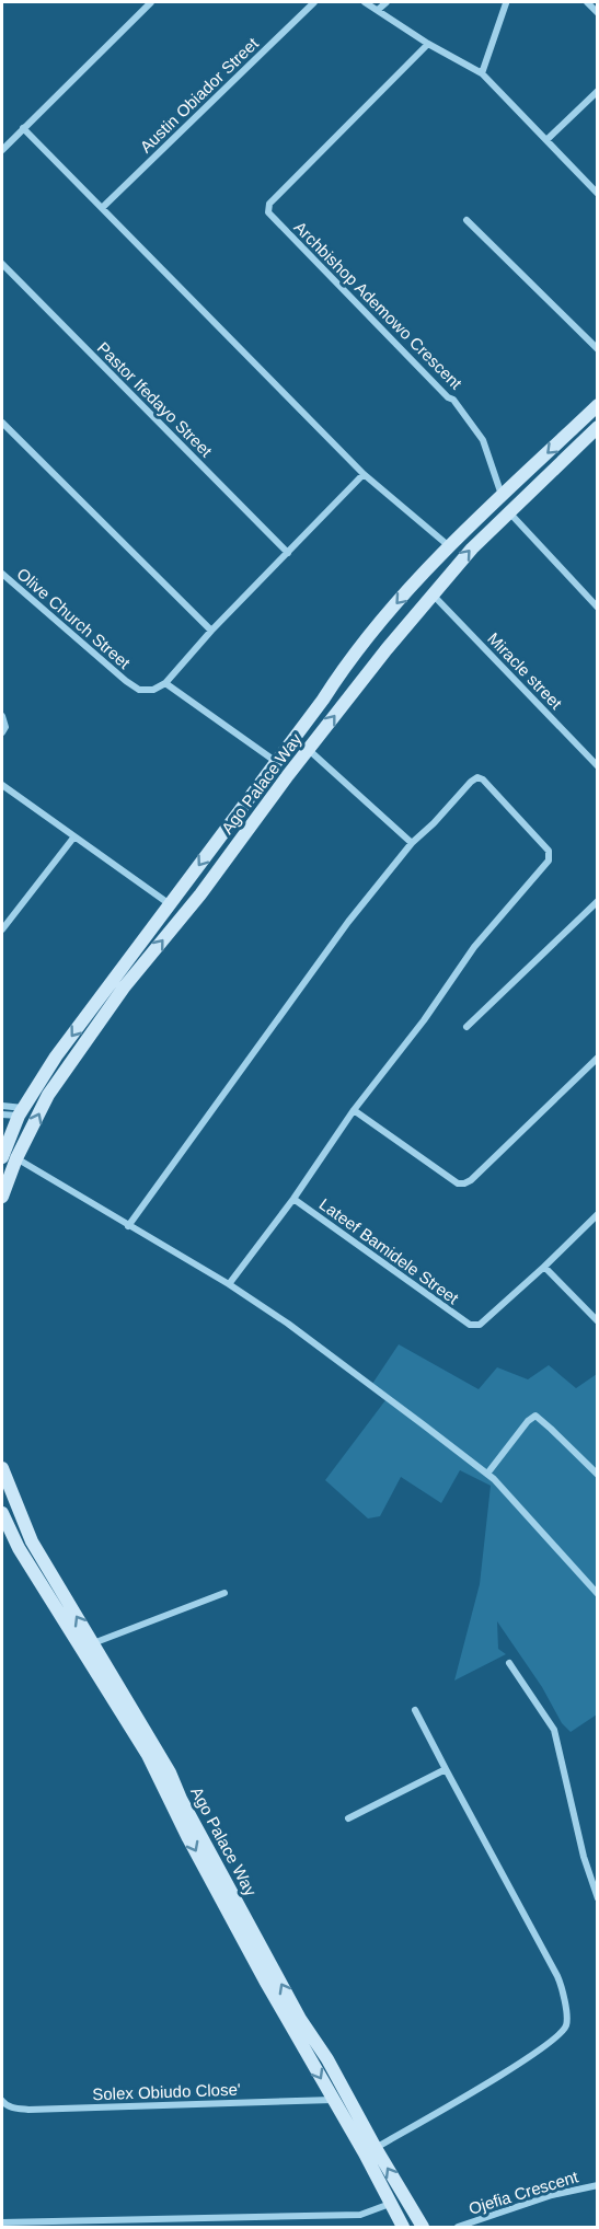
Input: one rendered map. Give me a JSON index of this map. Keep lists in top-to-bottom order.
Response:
{
  "streets": {
    "main road": ["Ago Palace Way"],
    "street": [
      "Austin Obiador Street",
      "Archbishop Ademowo Crescent",
      "Pastor Ifedayo Street",
      "Olive Church Street",
      "Miracle street",
      "Lateef Bamidele Street",
      "Solex Obiudo Close'",
      "Ojefia Crescent"
    ]
  },
  "crossings": [
    ["Archbishop Ademowo Crescent", "Ago Palace Way"],
    ["Miracle street", "Ago Palace Way"],
    ["Ago Palace Way", "Solex Obiudo Close'"]
  ]
}
